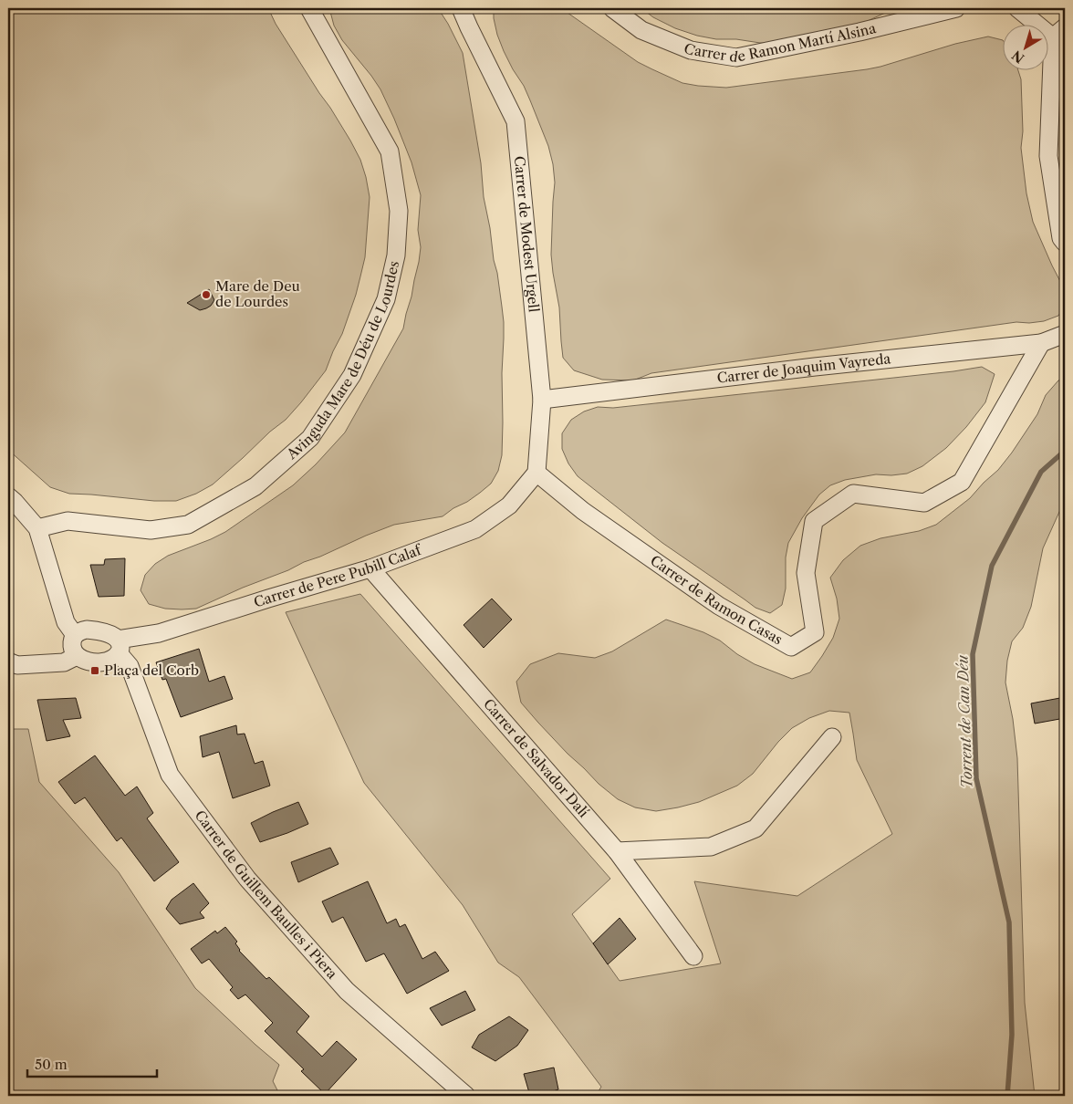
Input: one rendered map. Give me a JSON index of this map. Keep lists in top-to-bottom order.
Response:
{
  "streets": {
    "street": [
      "Carrer de Ramon Martí Alsina",
      "Carrer de Modest Urgell",
      "Avinguda Mare de Déu de Lourdes",
      "Carrer de Joaquim Vayreda",
      "Carrer de Pere Pubill Calaf",
      "Carrer de Ramon Casas",
      "Carrer de Salvador Dalí",
      "Carrer de Guillem Baulles i Piera"
    ]
  },
  "crossings": [
    ["Carrer de Modest Urgell", "Carrer de Joaquim Vayreda"],
    ["Carrer de Modest Urgell", "Carrer de Pere Pubill Calaf"],
    ["Carrer de Modest Urgell", "Carrer de Ramon Casas"],
    ["Carrer de Joaquim Vayreda", "Carrer de Ramon Casas"],
    ["Carrer de Pere Pubill Calaf", "Carrer de Ramon Casas"],
    ["Carrer de Pere Pubill Calaf", "Carrer de Salvador Dalí"],
    ["Carrer de Pere Pubill Calaf", "Carrer de Guillem Baulles i Piera"]
  ],
  "water": ["Torrent de Can Déu"],
  "places": {
    "other": ["Mare de Deu de Lourdes"],
    "transit": ["Plaça del Corb"]
  },
  "scale_bar": "50 m",
  "north": "bottom left"
}
